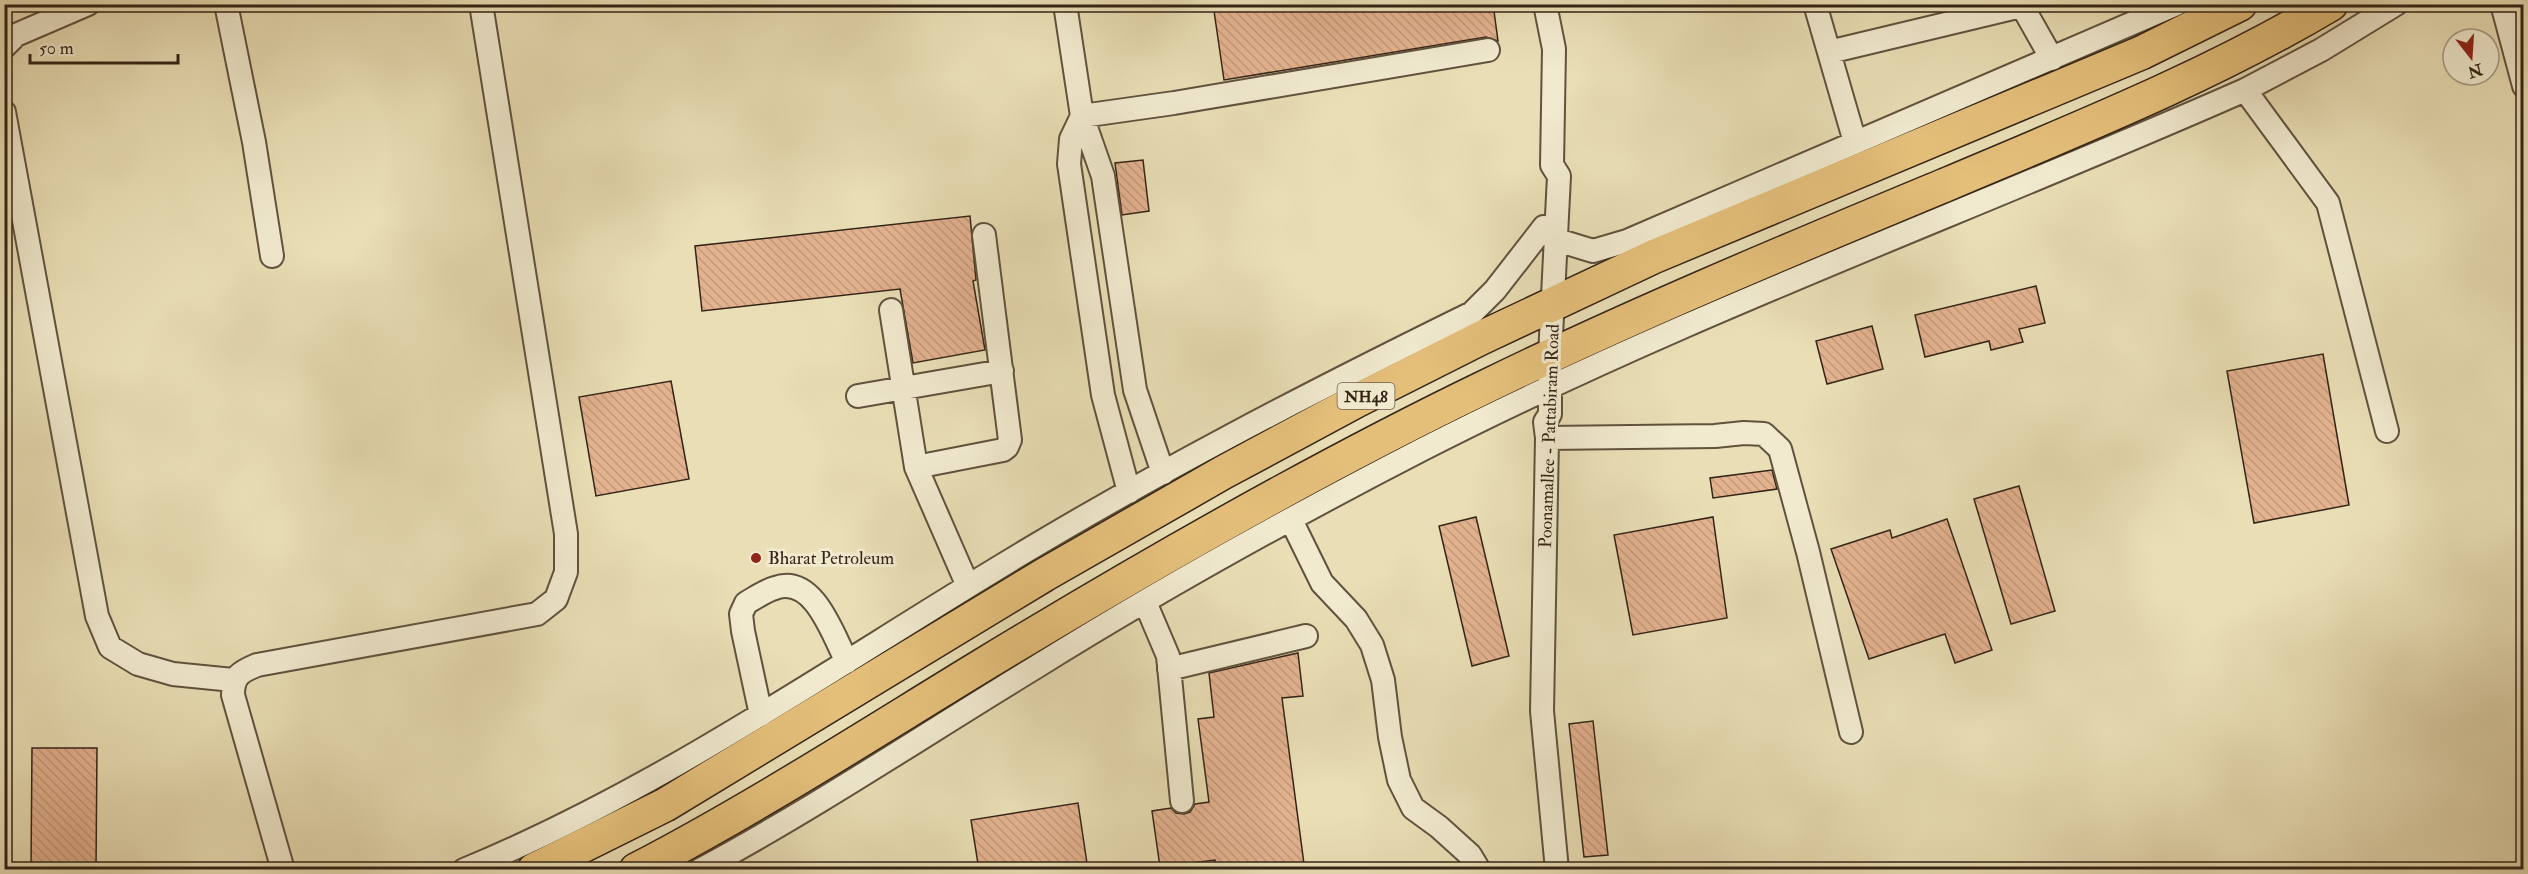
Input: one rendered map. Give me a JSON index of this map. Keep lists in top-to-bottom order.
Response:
{
  "streets": {
    "highway": ["NH48"],
    "street": ["Poonamallee - Pattabiram Road"]
  },
  "crossings": [
    ["NH48", "Poonamallee - Pattabiram Road"]
  ],
  "places": ["Bharat Petroleum"],
  "scale_bar": "50 m",
  "north": "bottom"
}
